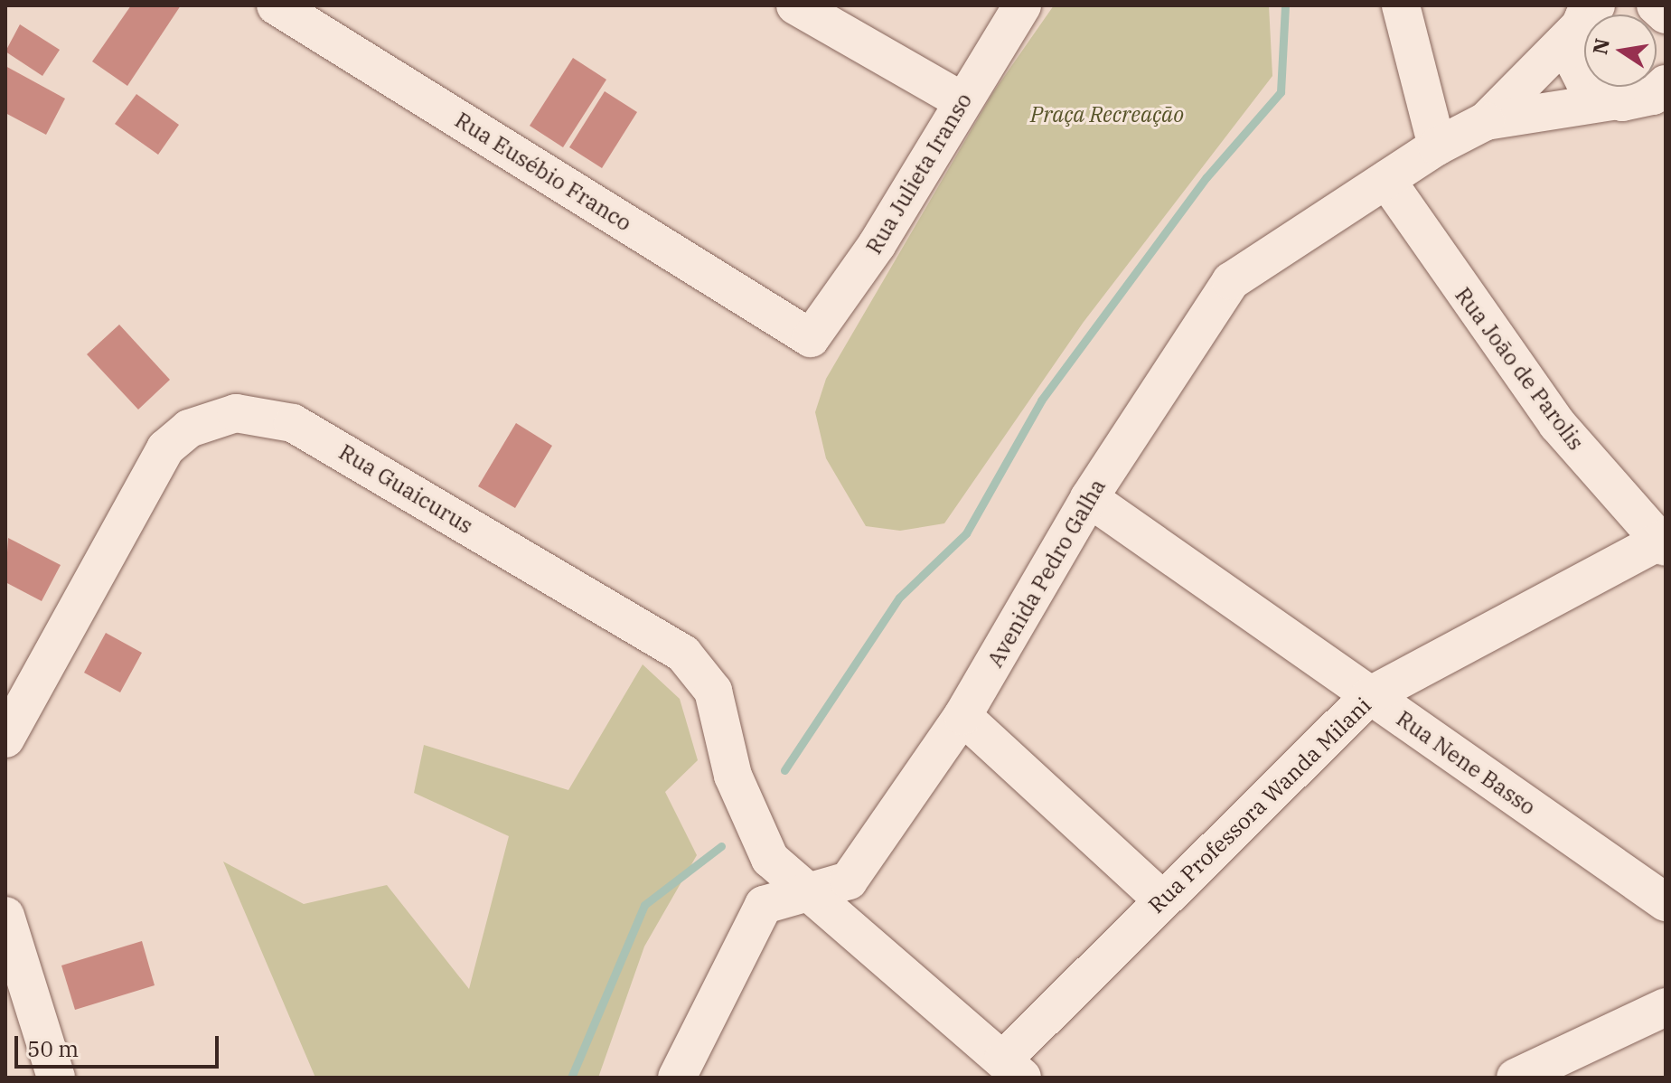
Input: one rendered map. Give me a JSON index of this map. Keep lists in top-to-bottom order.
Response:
{
  "streets": {
    "street": [
      "Rua Eusébio Franco",
      "Rua Julieta Iranso",
      "Rua João de Parolis",
      "Rua Guaicurus",
      "Avenida Pedro Galha",
      "Rua Nene Basso",
      "Rua Professora Wanda Milani"
    ]
  },
  "crossings": [
    ["Rua Eusébio Franco", "Rua Julieta Iranso"],
    ["Rua João de Parolis", "Avenida Pedro Galha"],
    ["Rua João de Parolis", "Rua Professora Wanda Milani"],
    ["Rua Guaicurus", "Avenida Pedro Galha"],
    ["Rua Guaicurus", "Rua Professora Wanda Milani"],
    ["Avenida Pedro Galha", "Rua Nene Basso"],
    ["Rua Nene Basso", "Rua Professora Wanda Milani"]
  ],
  "parks": ["Praça Recreação"],
  "scale_bar": "50 m",
  "north": "left"
}
